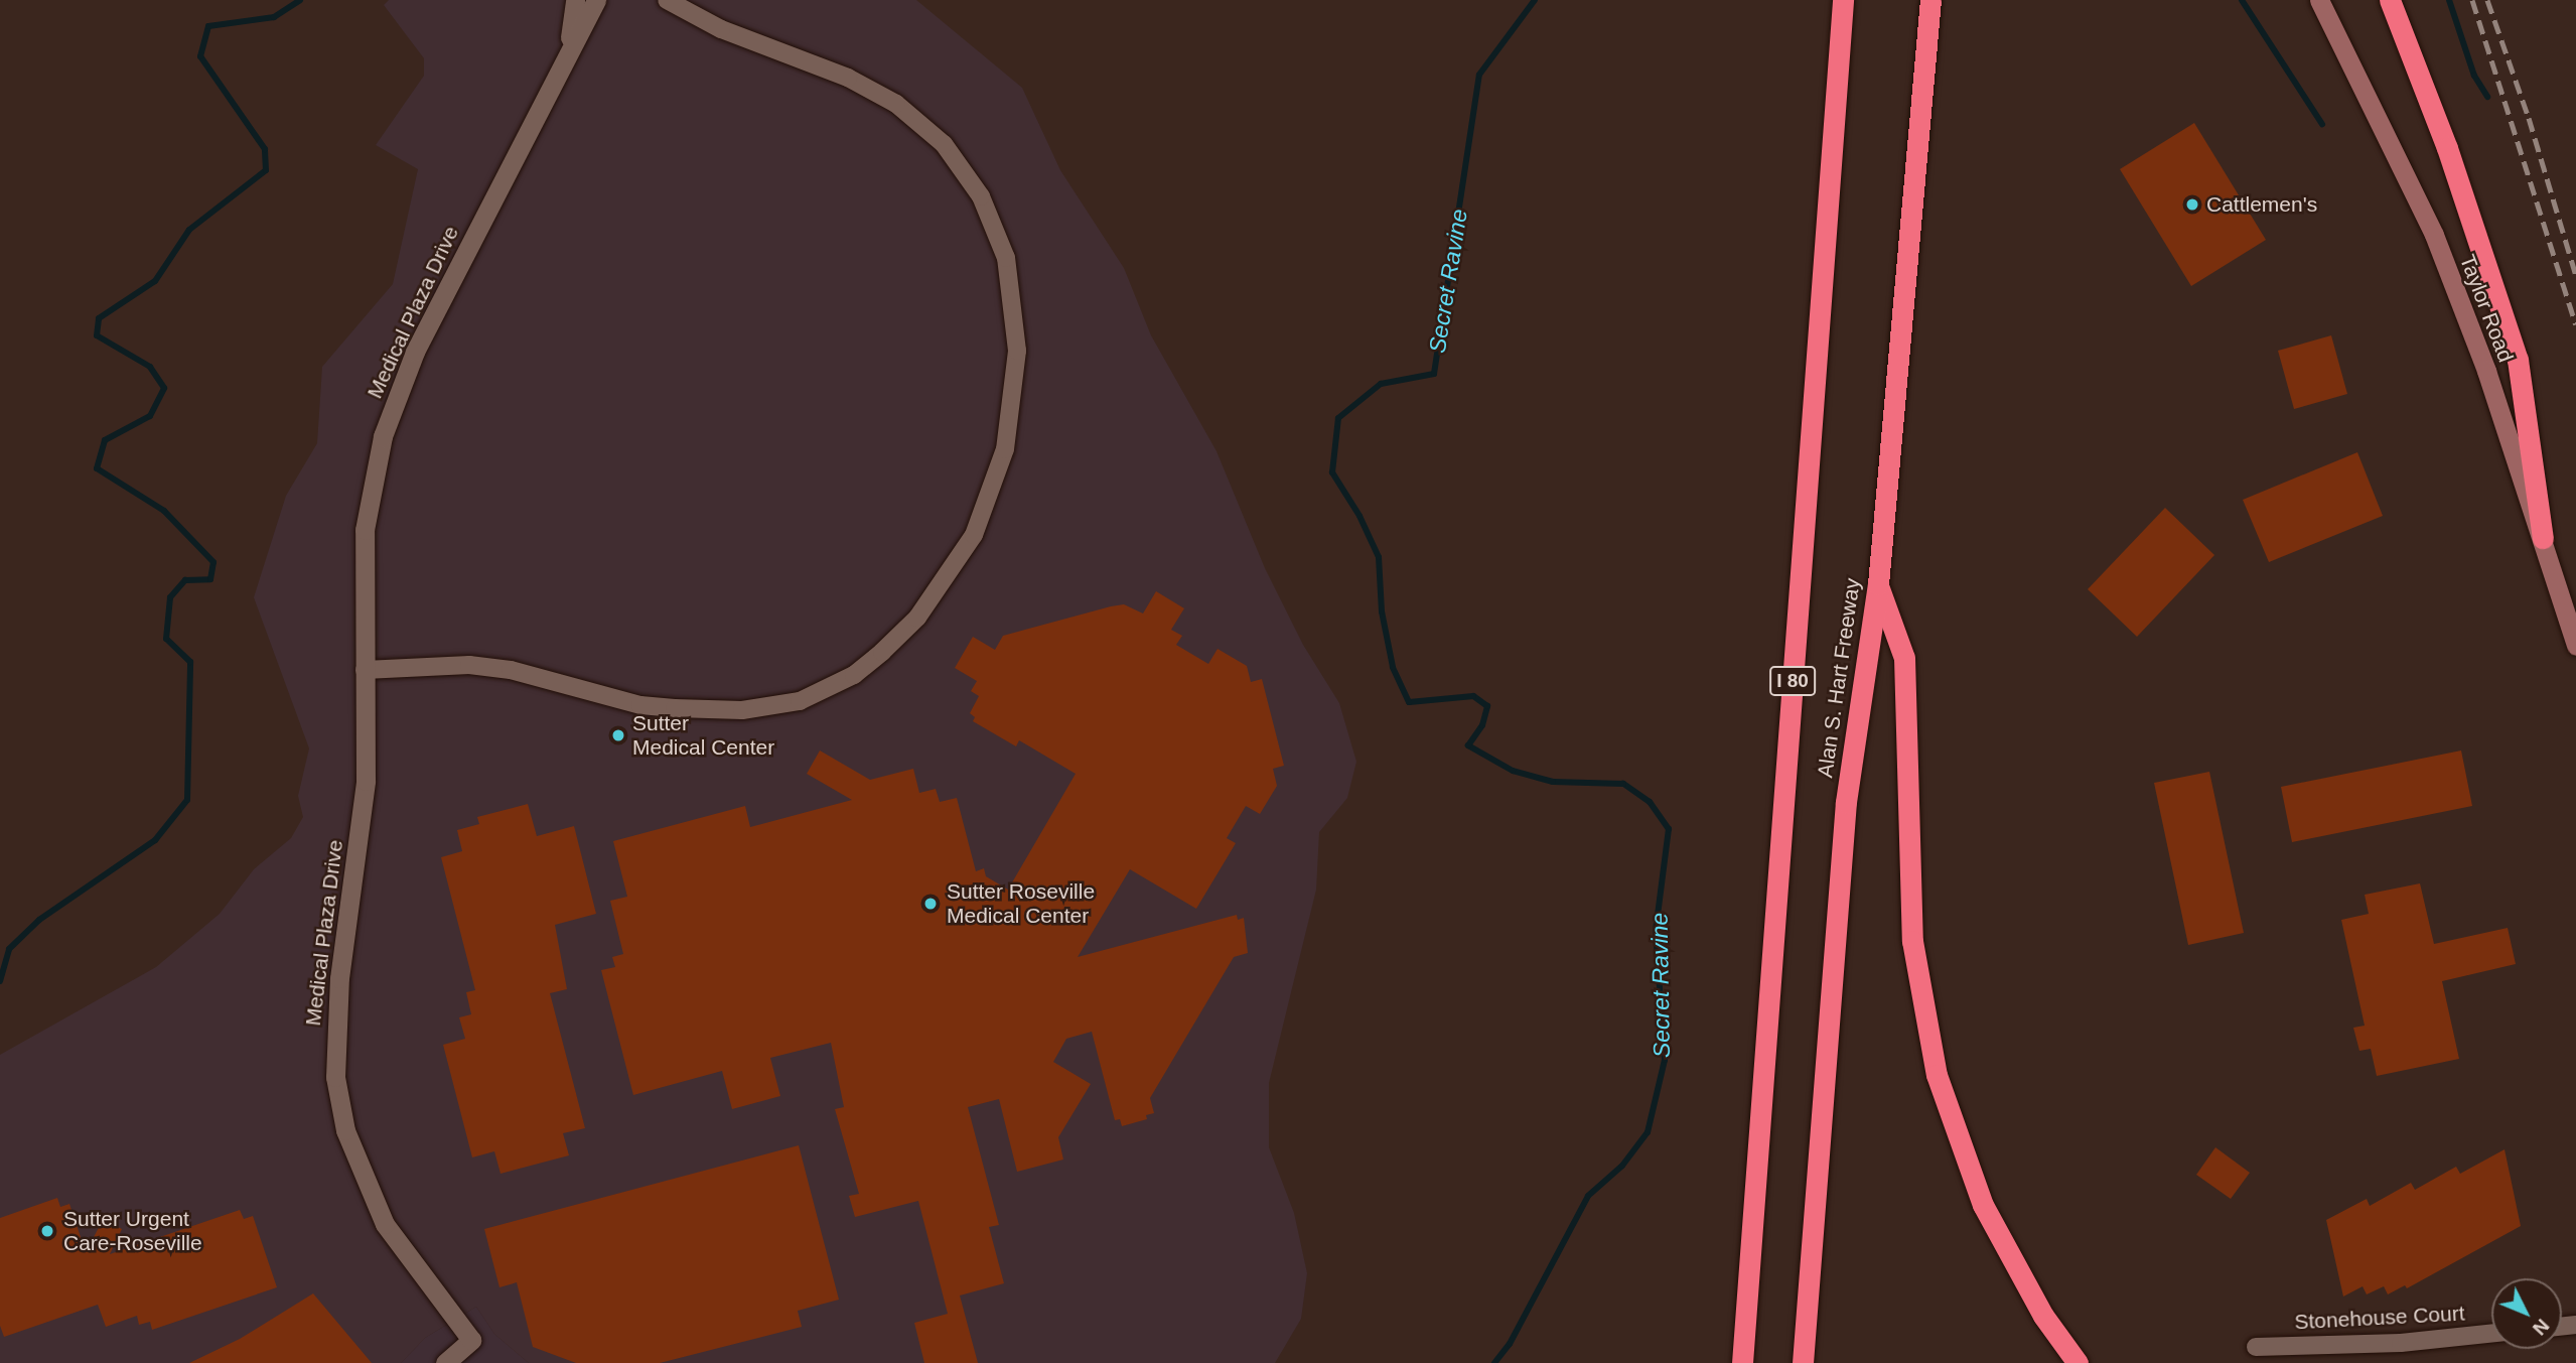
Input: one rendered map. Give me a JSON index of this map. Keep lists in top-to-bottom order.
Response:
{
  "streets": {
    "highway": ["Alan S. Hart Freeway", "I 80"],
    "main road": ["Taylor Road"],
    "street": ["Medical Plaza Drive", "Stonehouse Court"]
  },
  "water": ["Secret Ravine"],
  "places": [
    "Cattlemen's",
    "Sutter Medical Center",
    "Sutter Roseville Medical Center",
    "Sutter Urgent Care-Roseville"
  ],
  "north": "bottom right"
}
